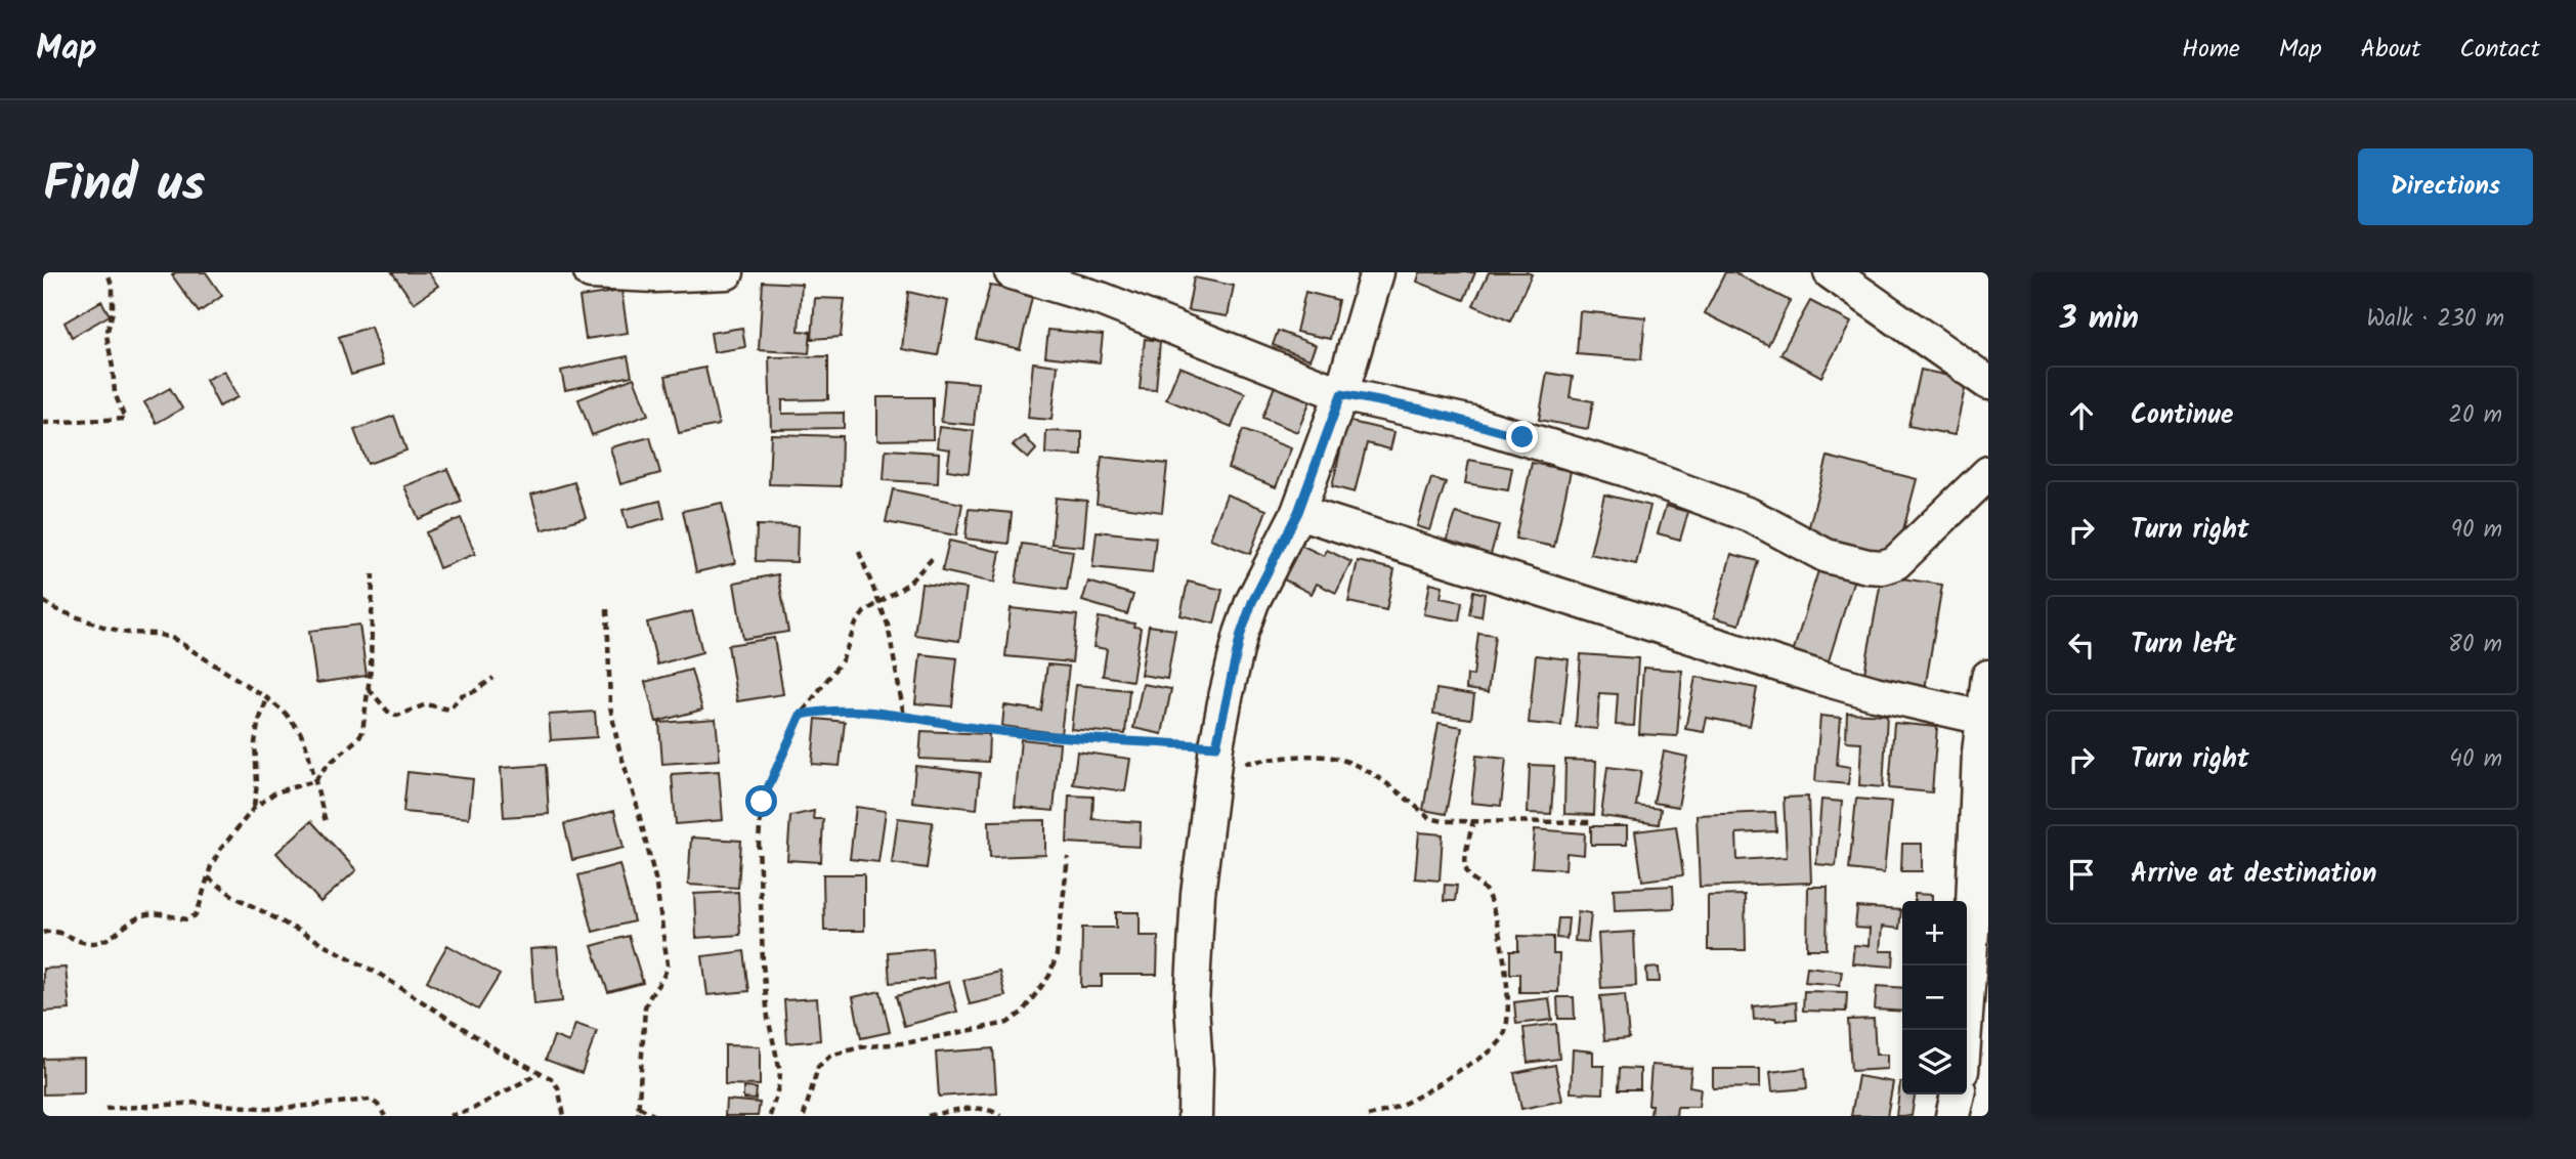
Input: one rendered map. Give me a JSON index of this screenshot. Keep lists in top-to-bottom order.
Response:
{
  "page": {
    "header": "Map",
    "nav": [
      "Home",
      "Map",
      "About",
      "Contact"
    ],
    "title": "Find us",
    "buttons": "Directions",
    "heading": ["3 min", "Walk · 230 m"],
    "list": [
      ["Continue", "20 m"],
      ["Turn right", "90 m"],
      ["Turn left", "80 m"],
      ["Turn right", "40 m"],
      "Arrive at destination"
    ],
    "map_buttons": ["+", "−"]
  }
}
